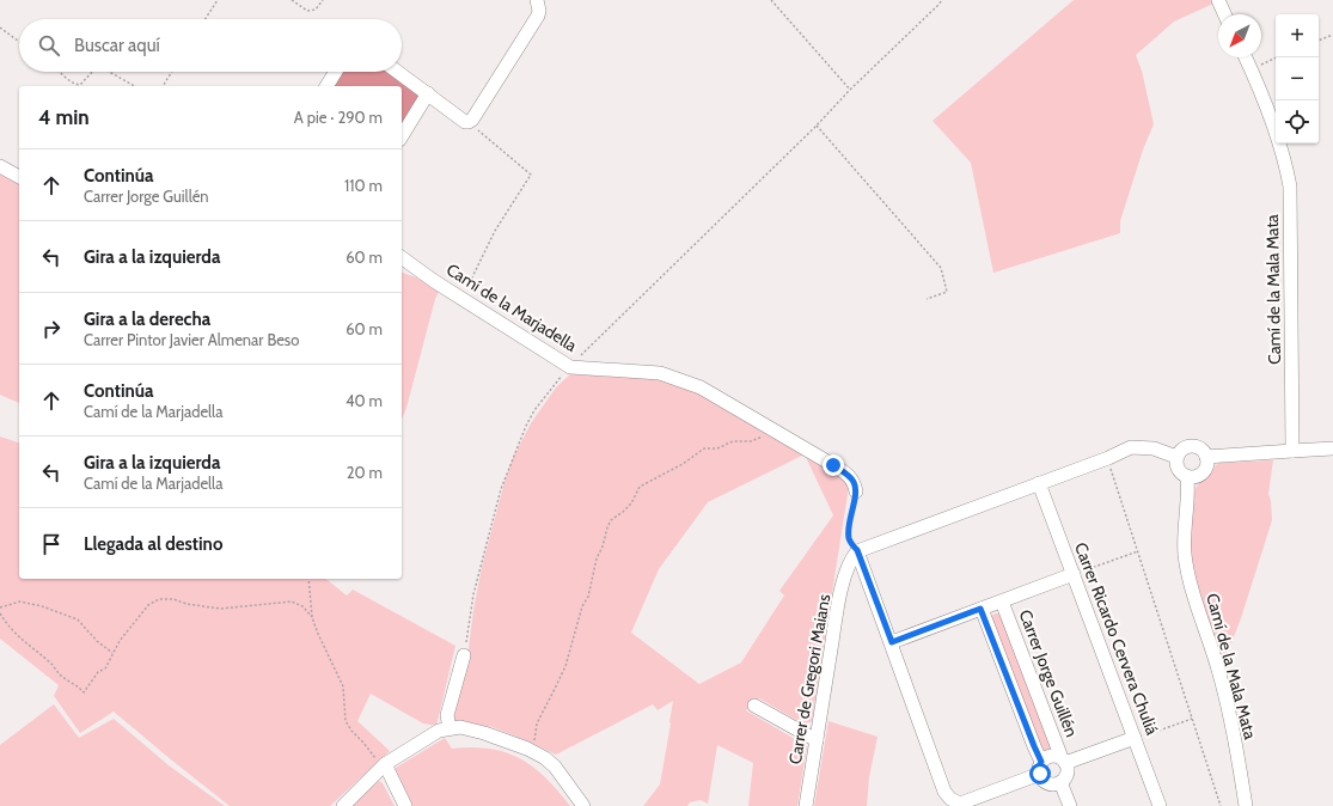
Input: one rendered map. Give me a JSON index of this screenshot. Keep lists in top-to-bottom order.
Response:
{
  "streets": {
    "street": [
      "Camí de la Mala Mata",
      "Camí de la Marjadella",
      "Carrer Ricardo Cervera Chuliá",
      "Carrer Jorge Guillén",
      "Carrer de Gregori Maians"
    ]
  },
  "north": "bottom left",
  "page": {
    "map_buttons": ["+", "−"],
    "search": "Buscar aquí",
    "heading": ["4 min", "A pie · 290 m"],
    "list": [
      ["Continúa", "Carrer Jorge Guillén", "110 m"],
      ["Gira a la izquierda", "60 m"],
      ["Gira a la derecha", "Carrer Pintor Javier Almenar Beso", "60 m"],
      ["Continúa", "Camí de la Marjadella", "40 m"],
      ["Gira a la izquierda", "Camí de la Marjadella", "20 m"],
      "Llegada al destino"
    ]
  }
}
